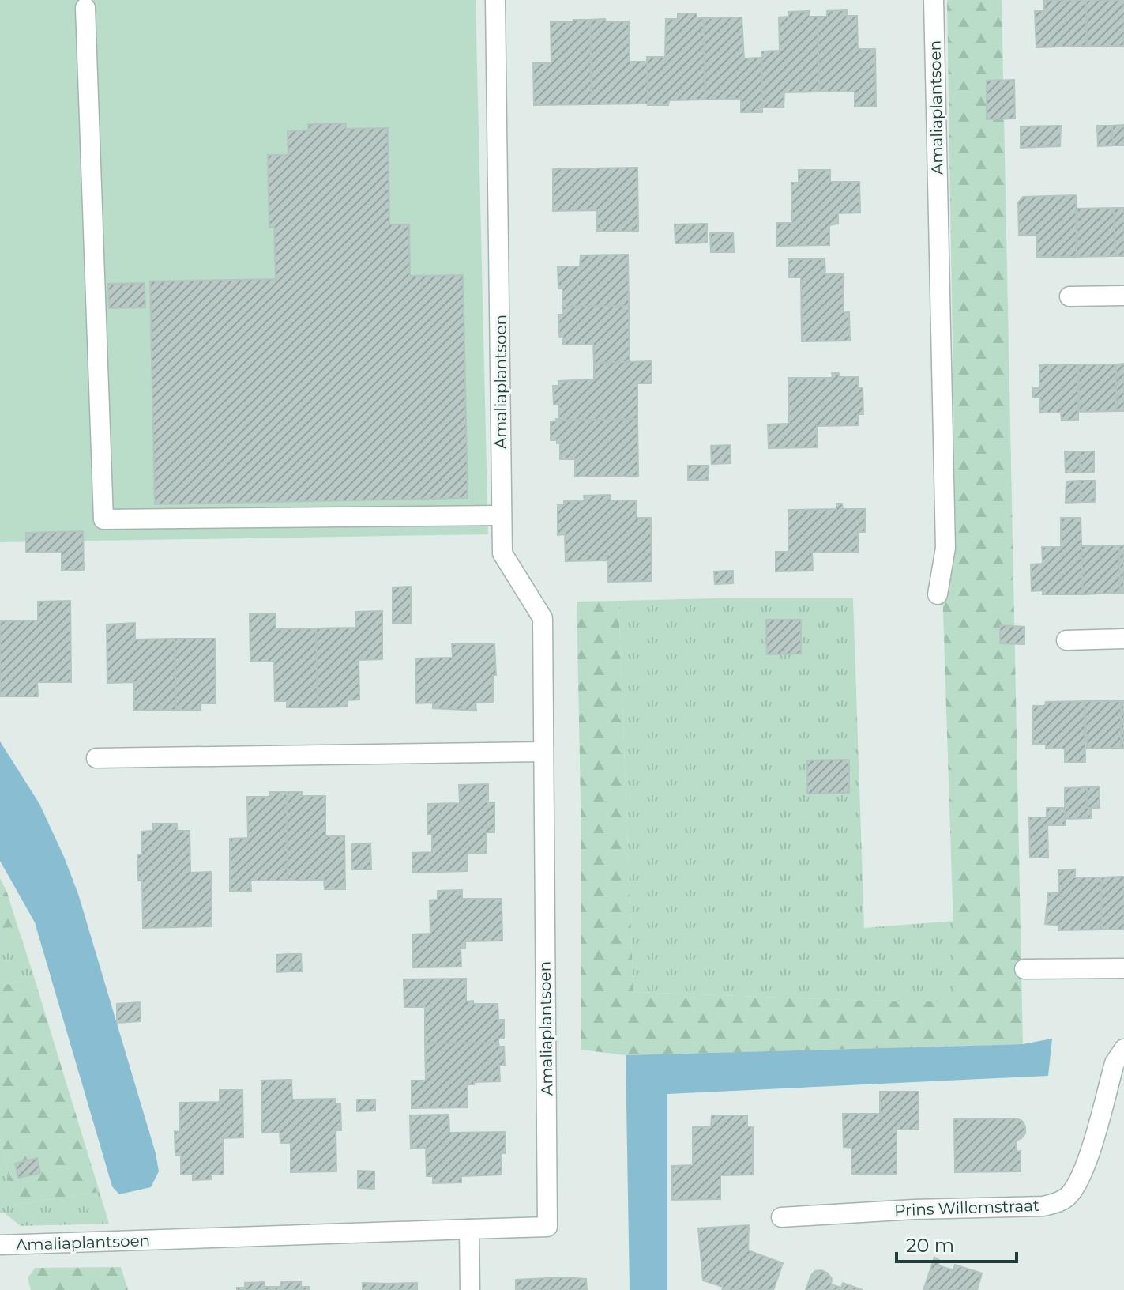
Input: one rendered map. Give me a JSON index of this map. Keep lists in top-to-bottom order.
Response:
{
  "streets": {
    "street": ["Amaliaplantsoen", "Prins Willemstraat"]
  },
  "scale_bar": "20 m"
}
